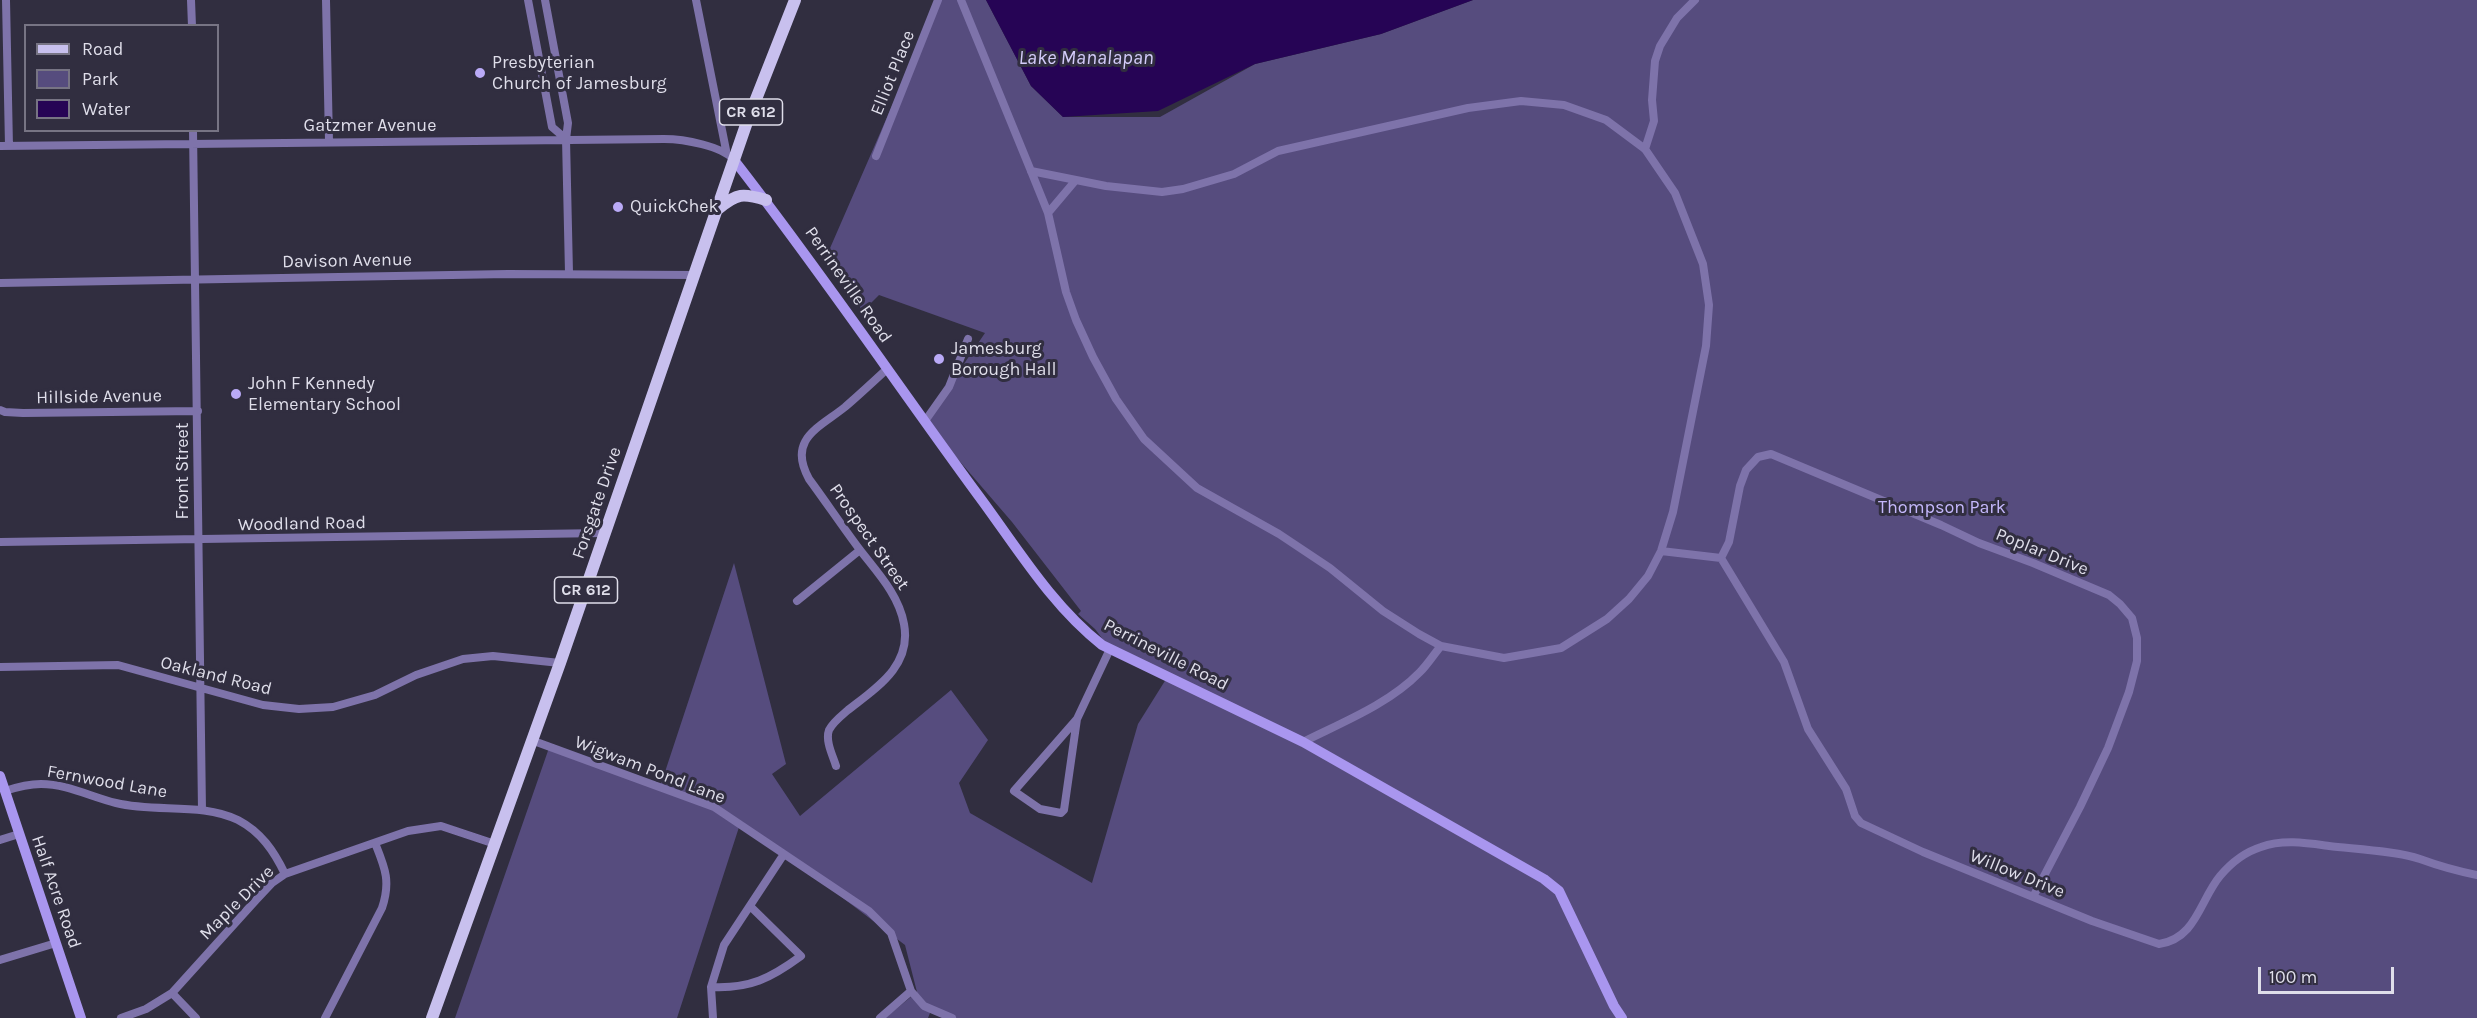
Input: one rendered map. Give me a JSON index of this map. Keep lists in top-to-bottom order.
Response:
{
  "streets": {
    "main road": ["CR 612", "Forsgate Drive"],
    "street": [
      "Elliot Place",
      "Gatzmer Avenue",
      "Davison Avenue",
      "Perrineville Road",
      "Hillside Avenue",
      "Front Street",
      "Woodland Road",
      "Prospect Street",
      "Poplar Drive",
      "Oakland Road",
      "Wigwam Pond Lane",
      "Fernwood Lane",
      "Willow Drive",
      "Half Acre Road",
      "Maple Drive"
    ]
  },
  "crossings": [
    ["Gatzmer Avenue", "Perrineville Road"],
    ["Gatzmer Avenue", "Front Street"],
    ["Gatzmer Avenue", "Forsgate Drive"],
    ["Davison Avenue", "Front Street"],
    ["Davison Avenue", "Forsgate Drive"],
    ["Perrineville Road", "Forsgate Drive"],
    ["Perrineville Road", "Prospect Street"],
    ["Hillside Avenue", "Front Street"],
    ["Front Street", "Woodland Road"],
    ["Front Street", "Oakland Road"],
    ["Front Street", "Fernwood Lane"],
    ["Forsgate Drive", "Woodland Road"],
    ["Forsgate Drive", "Oakland Road"],
    ["Forsgate Drive", "Wigwam Pond Lane"],
    ["Forsgate Drive", "Maple Drive"],
    ["Poplar Drive", "Willow Drive"],
    ["Fernwood Lane", "Half Acre Road"],
    ["Fernwood Lane", "Maple Drive"]
  ],
  "water": ["Lake Manalapan"],
  "parks": ["Thompson Park"],
  "places": [
    "Presbyterian Church of Jamesburg",
    "QuickChek",
    "Jamesburg Borough Hall",
    "John F Kennedy Elementary School"
  ],
  "legend": ["Road", "Park", "Water"],
  "scale_bar": "100 m"
}
